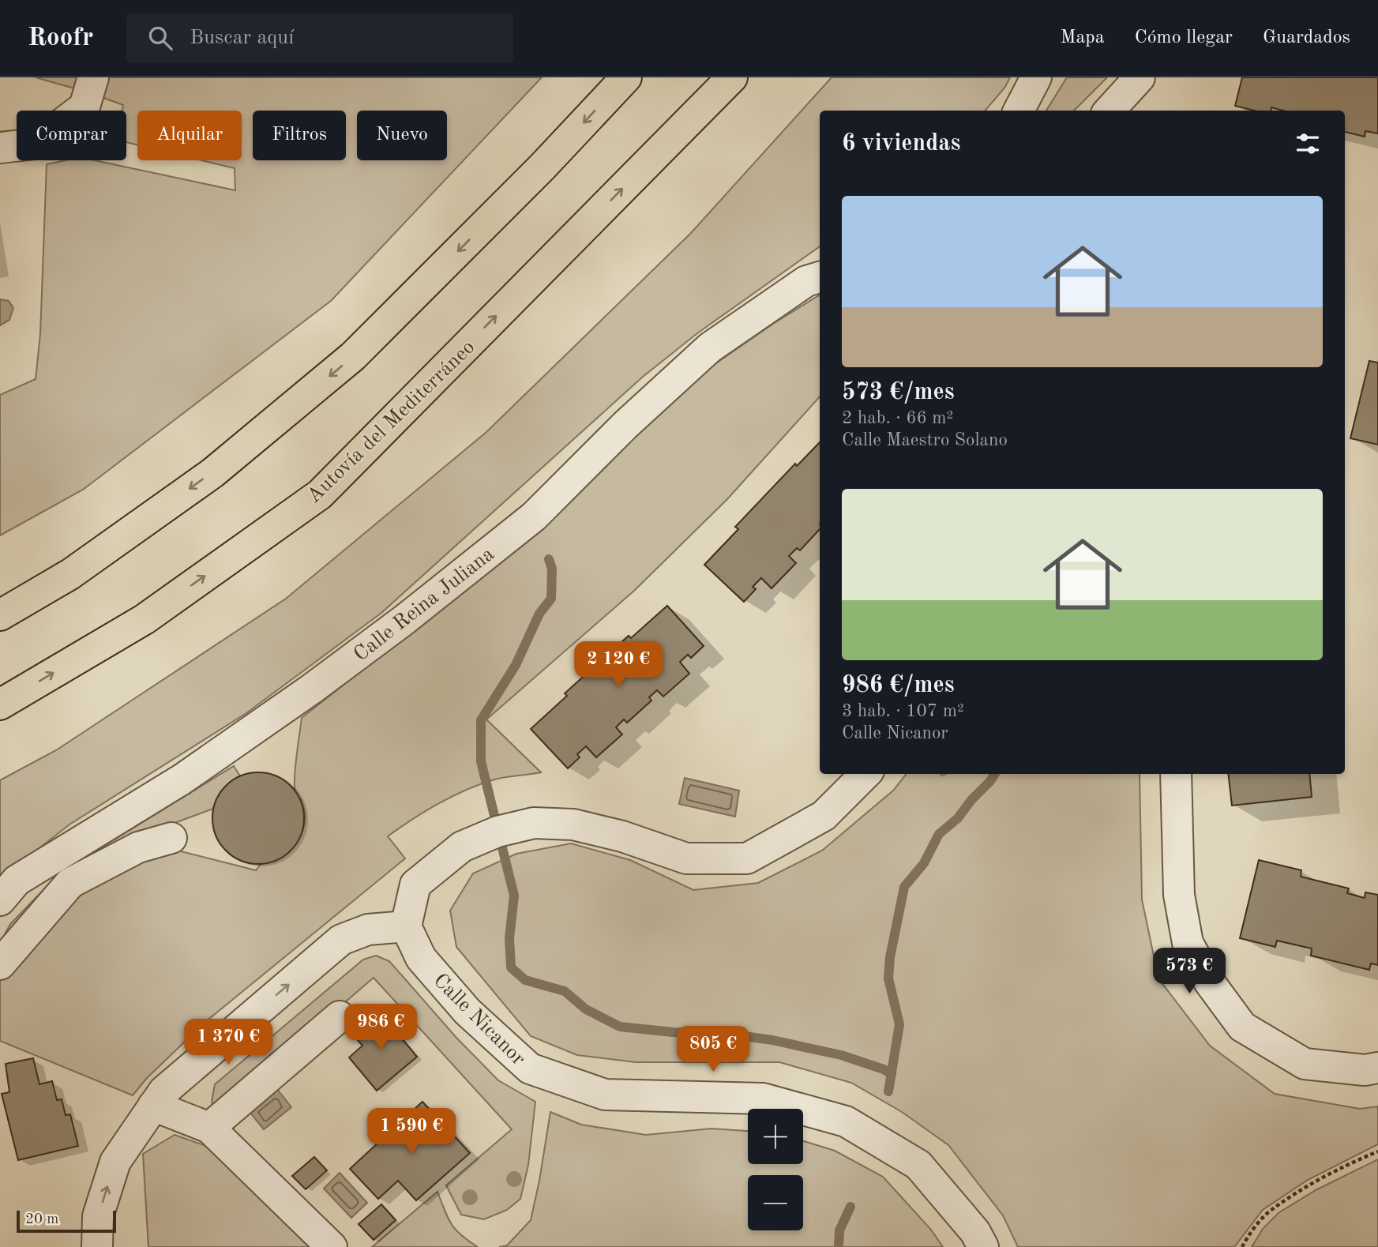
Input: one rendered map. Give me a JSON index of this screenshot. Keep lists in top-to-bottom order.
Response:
{
  "streets": {
    "highway": ["Autovía del Mediterráneo"],
    "street": ["Calle Reina Juliana", "Calle Nicanor"]
  },
  "scale_bar": "20 m",
  "page": {
    "header": "Roofr",
    "search": "Buscar aquí",
    "nav": ["Mapa", "Cómo llegar", "Guardados"],
    "chip": [
      "Comprar",
      "Alquilar",
      "Filtros",
      "Nuevo"
    ],
    "heading": "6 viviendas",
    "list": [
      {
        "name": "573 €/mes",
        "note": "2 hab. · 66 m² · Calle Maestro Solano"
      },
      {
        "name": "986 €/mes",
        "note": "3 hab. · 107 m² · Calle Nicanor"
      }
    ],
    "price": [
      "2 120 €",
      "573 €",
      "986 €",
      "1 370 €",
      "805 €",
      "1 590 €"
    ],
    "map_buttons": ["+", "−"],
    "scale": "20 m"
  }
}
